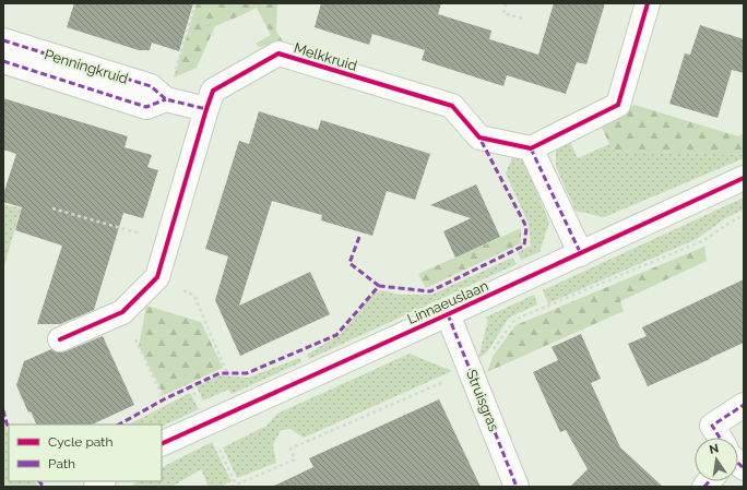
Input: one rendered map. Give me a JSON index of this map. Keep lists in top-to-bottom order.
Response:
{
  "streets": {
    "street": [
      "Melkkruid",
      "Penningkruid",
      "Linnaeuslaan",
      "Struisgras"
    ]
  },
  "crossings": [
    ["Melkkruid", "Penningkruid"],
    ["Linnaeuslaan", "Struisgras"]
  ],
  "legend": ["Cycle path", "Path"],
  "north": "top"
}
